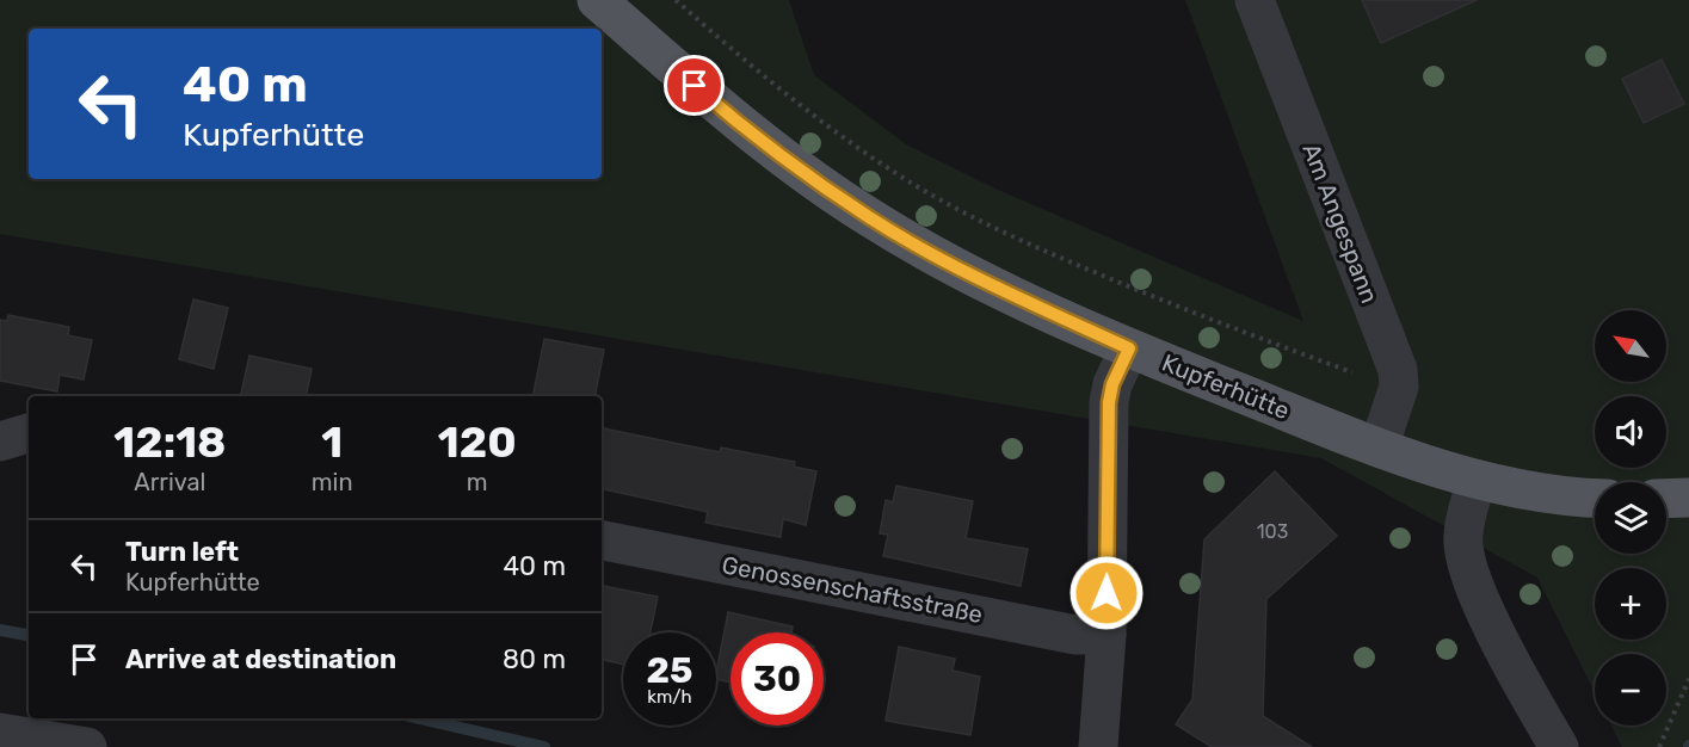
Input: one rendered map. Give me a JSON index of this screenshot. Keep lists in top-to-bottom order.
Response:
{
  "streets": {
    "main road": ["Kupferhütte"],
    "street": ["Am Angespann", "Genossenschaftsstraße"]
  },
  "house_numbers": ["103"],
  "north": "top left",
  "page": {
    "turn": ["40 m", "Kupferhütte"],
    "map_buttons": ["+", "−"],
    "eta": [
      "12:18",
      "Arrival",
      "1",
      "min",
      "120",
      "m"
    ],
    "list": [
      {
        "name": "Turn left",
        "note": "Kupferhütte",
        "value": "40 m"
      },
      {
        "name": "Arrive at destination",
        "value": "80 m"
      }
    ],
    "speed": "25 km/h",
    "limit": "30"
  }
}
